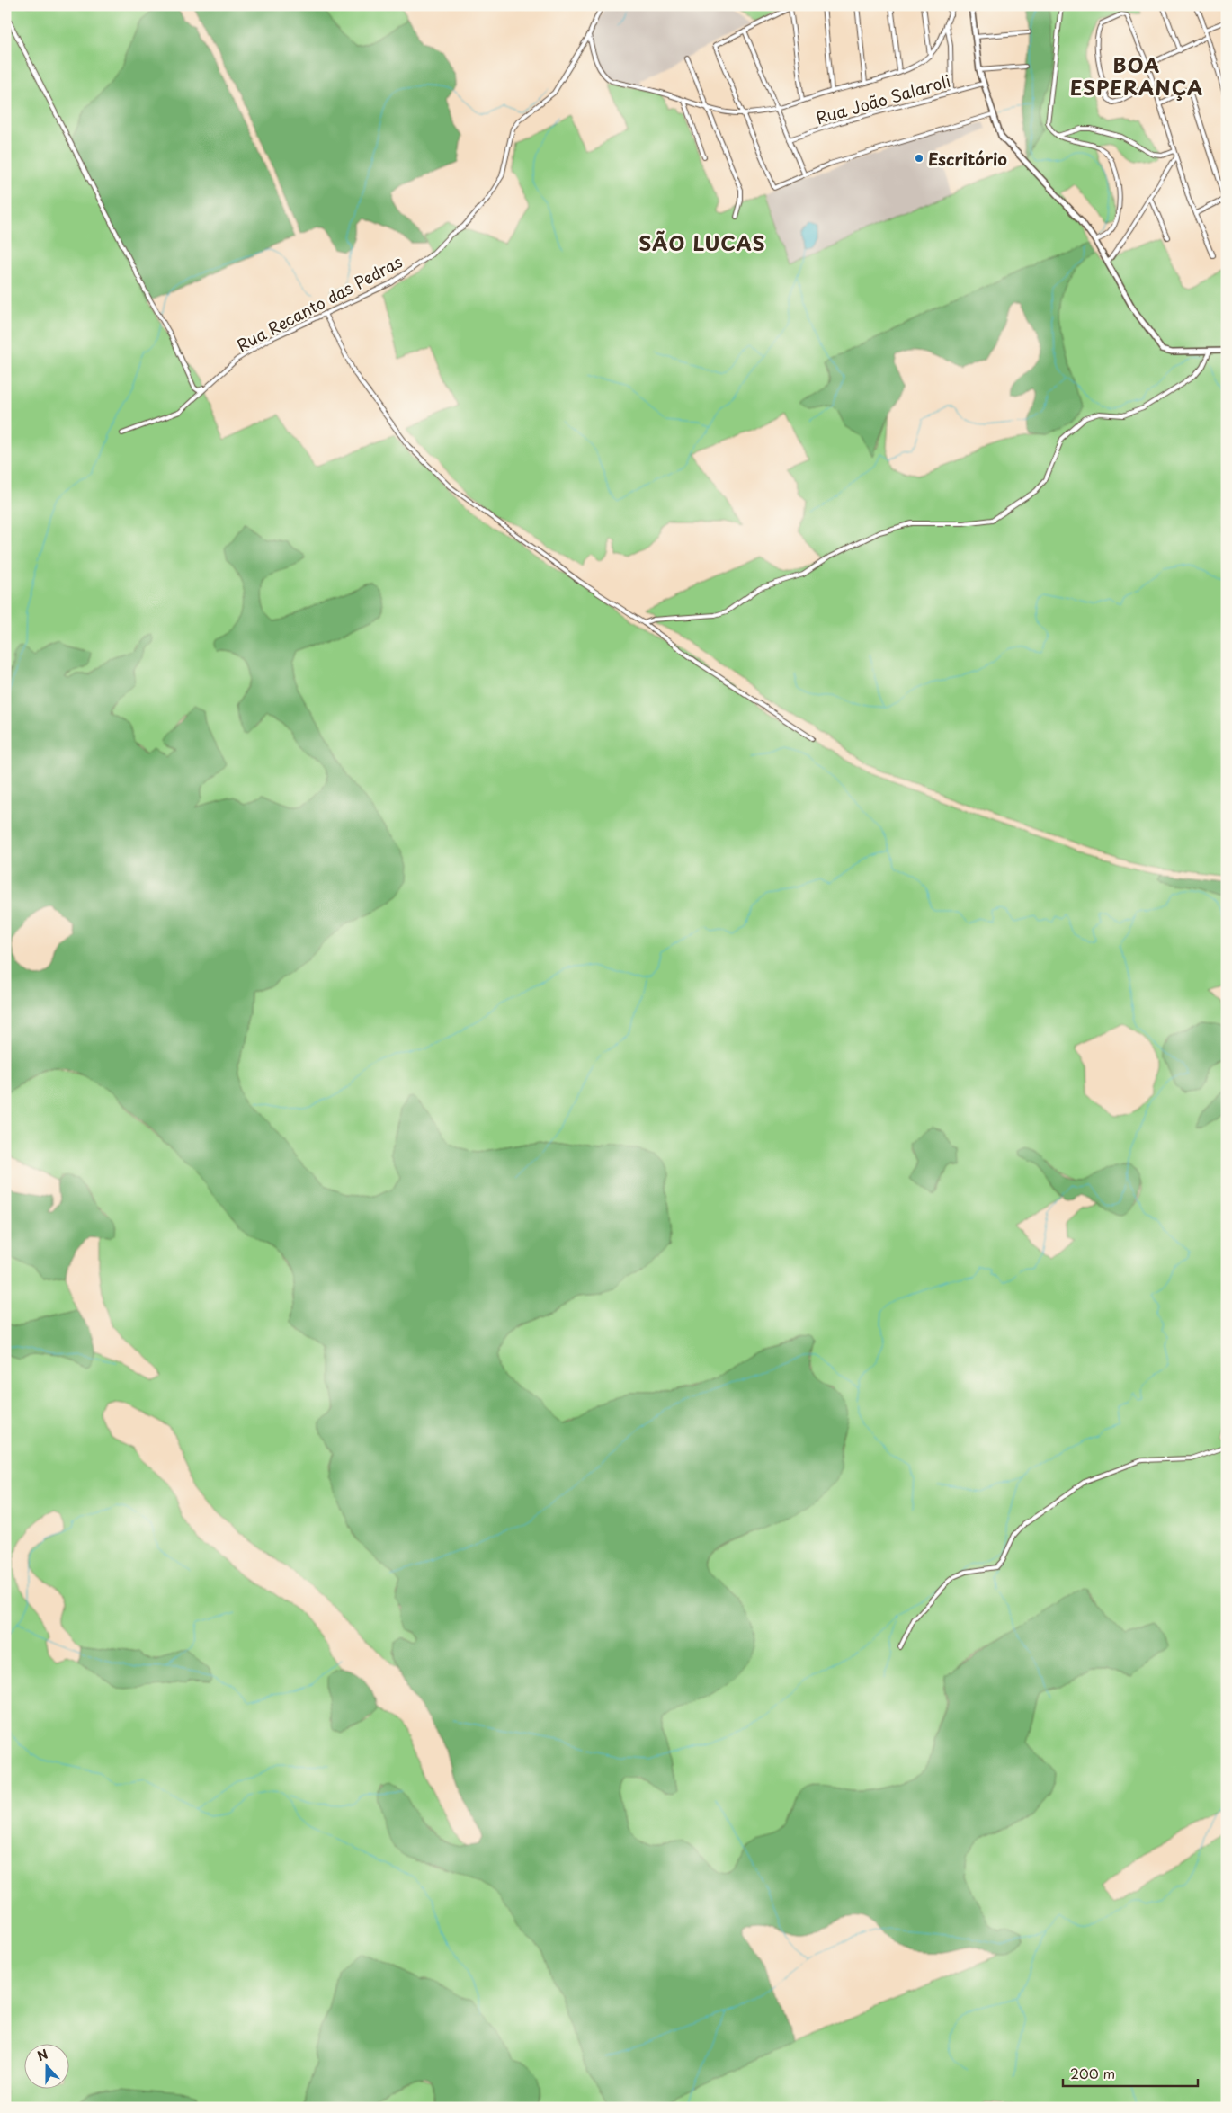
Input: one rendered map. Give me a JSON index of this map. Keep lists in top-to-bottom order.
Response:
{
  "streets": {
    "street": ["Rua João Salaroli", "Rua Recanto das Pedras"]
  },
  "districts": ["BOA ESPERANÇA", "SÃO LUCAS"],
  "places": ["Escritório"],
  "scale_bar": "200 m",
  "north": "top"
}
